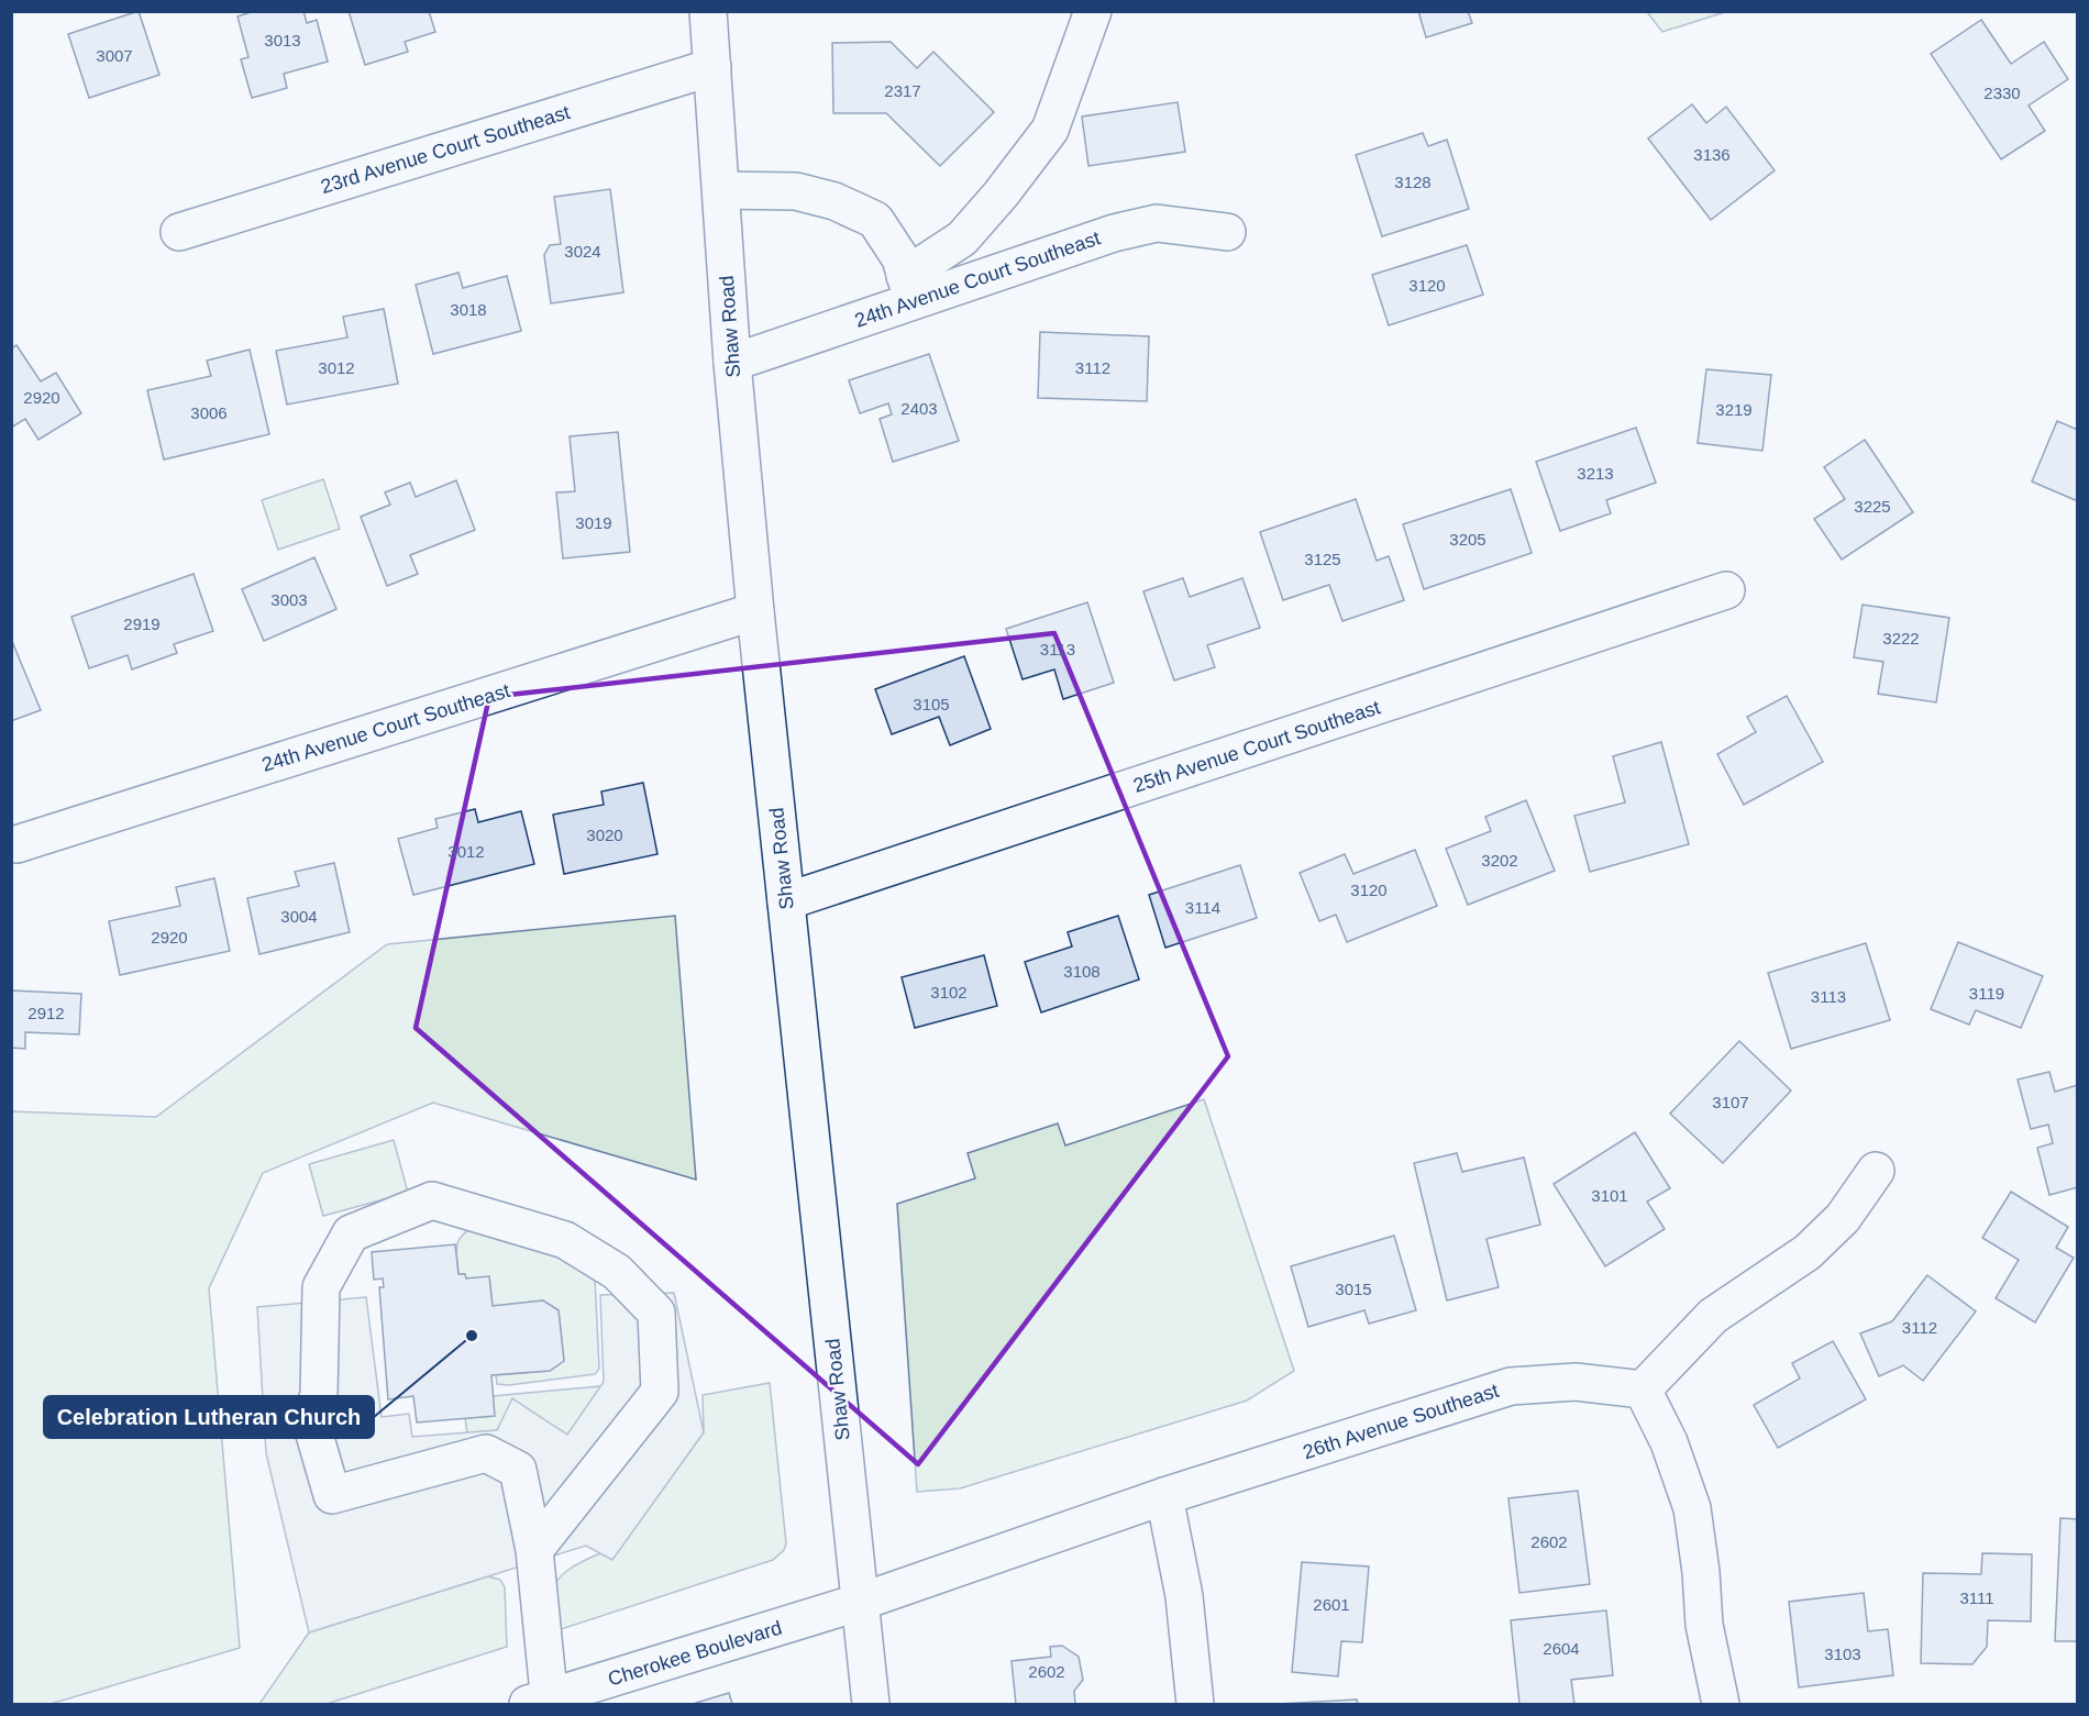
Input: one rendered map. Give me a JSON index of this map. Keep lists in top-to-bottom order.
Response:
{
  "streets": {
    "street": [
      "23rd Avenue Court Southeast",
      "24th Avenue Court Southeast",
      "Shaw Road",
      "25th Avenue Court Southeast",
      "26th Avenue Southeast",
      "Cherokee Boulevard"
    ]
  },
  "crossings": [
    ["23rd Avenue Court Southeast", "Shaw Road"],
    ["24th Avenue Court Southeast", "Shaw Road"],
    ["Shaw Road", "25th Avenue Court Southeast"],
    ["Shaw Road", "26th Avenue Southeast"],
    ["Shaw Road", "Cherokee Boulevard"],
    ["26th Avenue Southeast", "Cherokee Boulevard"]
  ],
  "places": ["Celebration Lutheran Church"],
  "house_numbers": [
    "3013",
    "3007",
    "2317",
    "2330",
    "3136",
    "3128",
    "3024",
    "3120",
    "3018",
    "3012",
    "3112",
    "2920",
    "2403",
    "3219",
    "3006",
    "3213",
    "3225",
    "3019",
    "3205",
    "3125",
    "3003",
    "2919",
    "3222",
    "3113",
    "3105",
    "3020",
    "3012",
    "3202",
    "3120",
    "3114",
    "3004",
    "2920",
    "3108",
    "3102",
    "3119",
    "3113",
    "2912",
    "3107",
    "3101",
    "3015",
    "3112",
    "2602",
    "3111",
    "2601",
    "2604",
    "3103",
    "2602"
  ]
}
